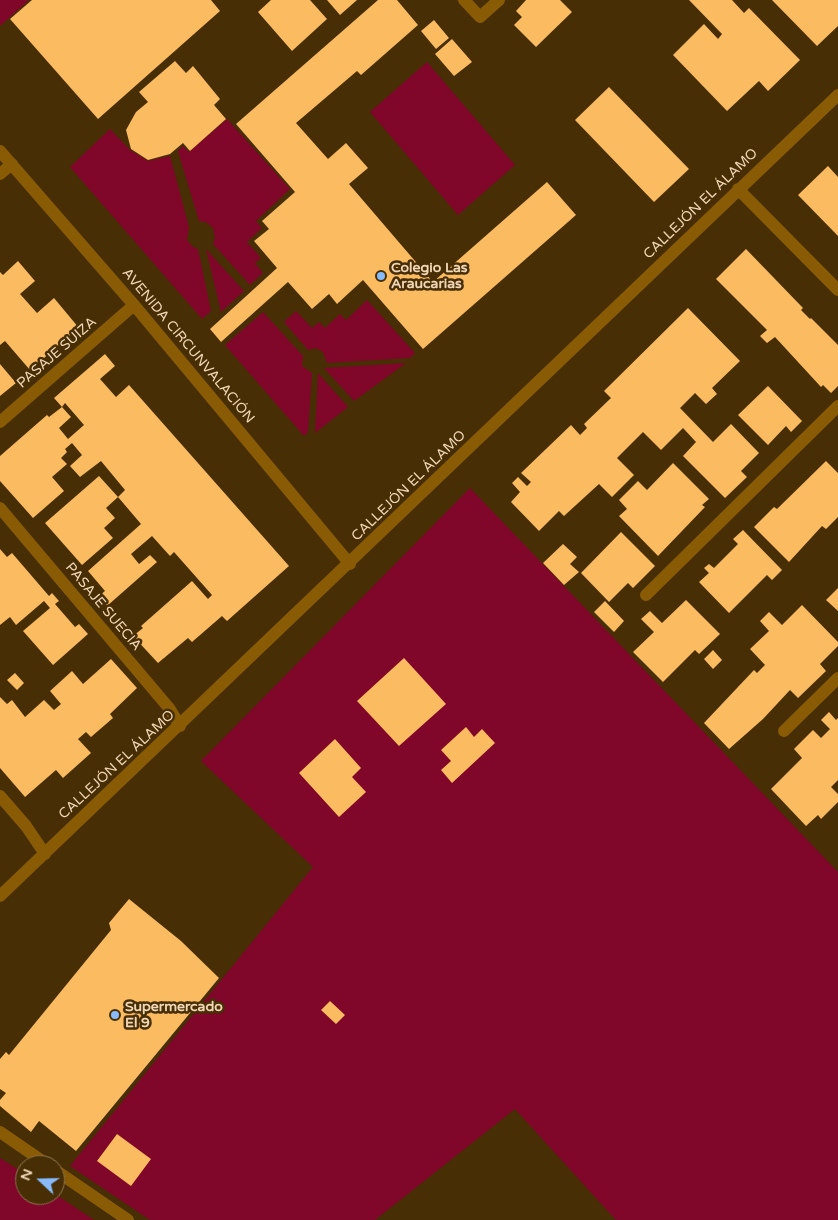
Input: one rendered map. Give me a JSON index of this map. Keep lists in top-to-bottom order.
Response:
{
  "streets": {
    "street": [
      "CALLEJÓN EL ÁLAMO",
      "AVENIDA CIRCUNVALACIÓN",
      "PASAJE SUIZA",
      "PASAJE SUECIA"
    ]
  },
  "crossings": [
    ["CALLEJÓN EL ÁLAMO", "AVENIDA CIRCUNVALACIÓN"],
    ["CALLEJÓN EL ÁLAMO", "PASAJE SUECIA"],
    ["AVENIDA CIRCUNVALACIÓN", "PASAJE SUIZA"]
  ],
  "places": ["Colegio Las Araucarias", "Supermercado El 9"],
  "north": "left"
}
